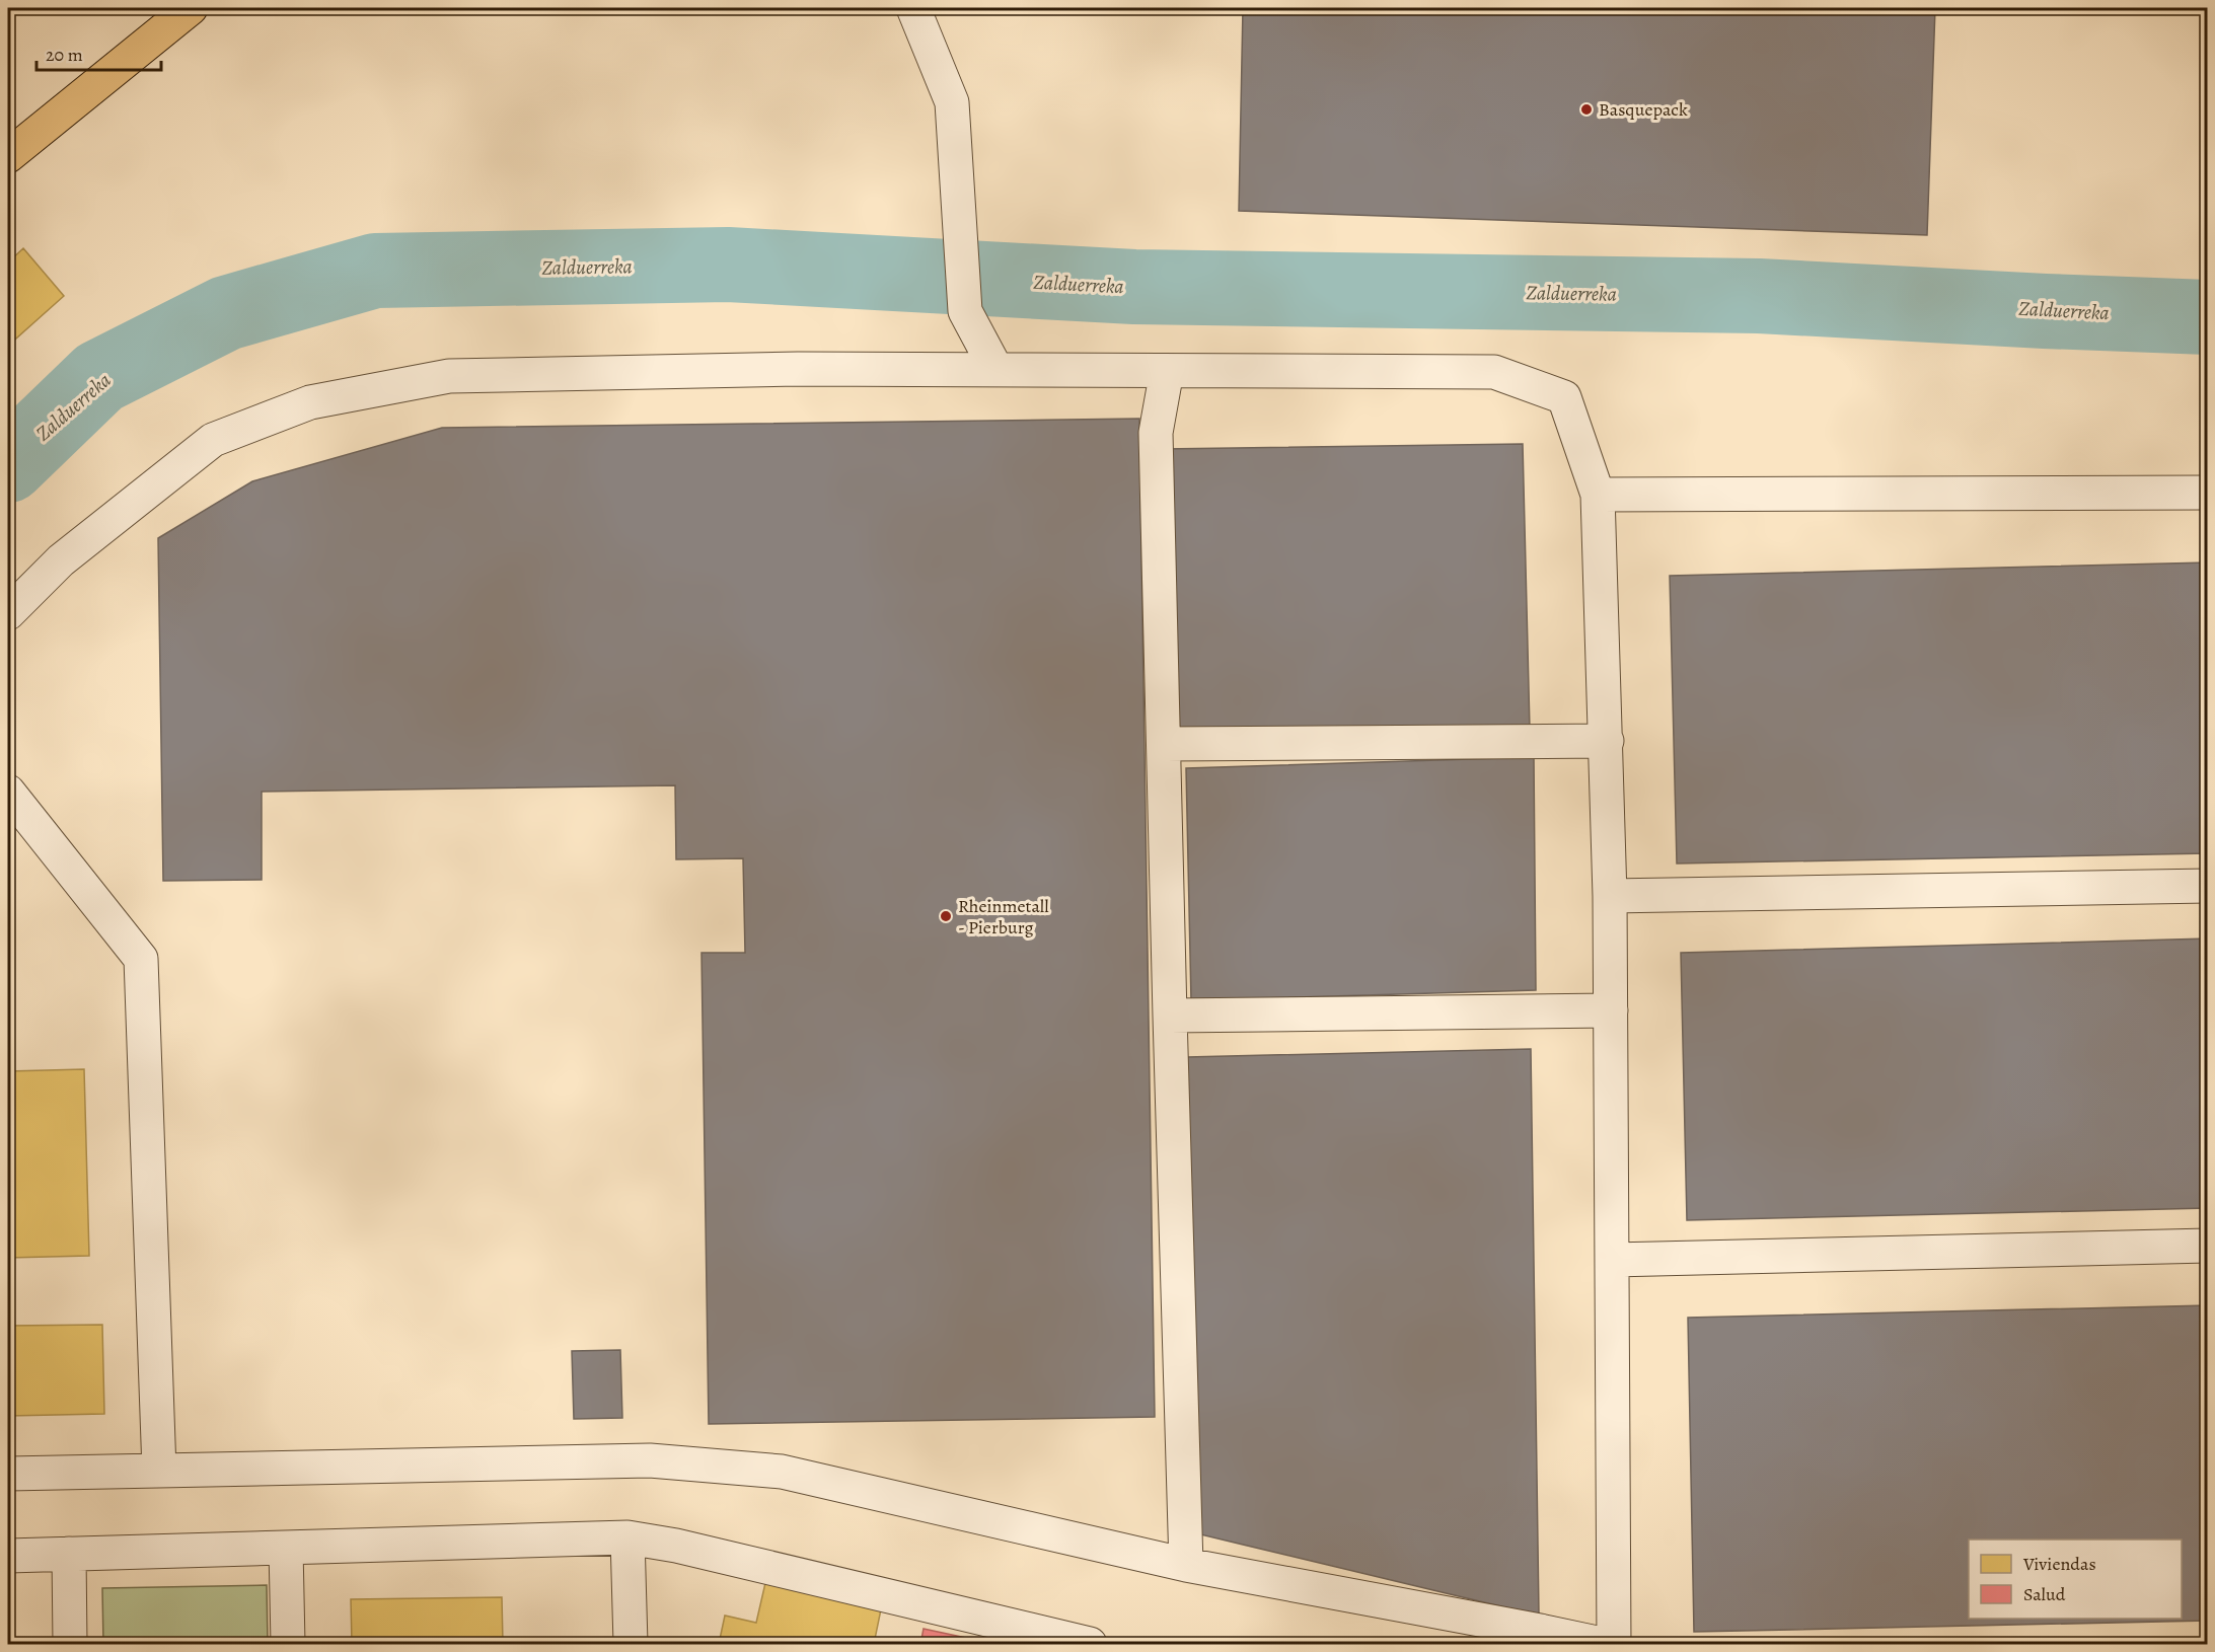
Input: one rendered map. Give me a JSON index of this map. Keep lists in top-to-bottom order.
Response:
{
  "water": ["Zalduerreka"],
  "places": ["Basquepack", "Rheinmetall - Pierburg"],
  "legend": ["Viviendas", "Salud"],
  "scale_bar": "20 m"
}
